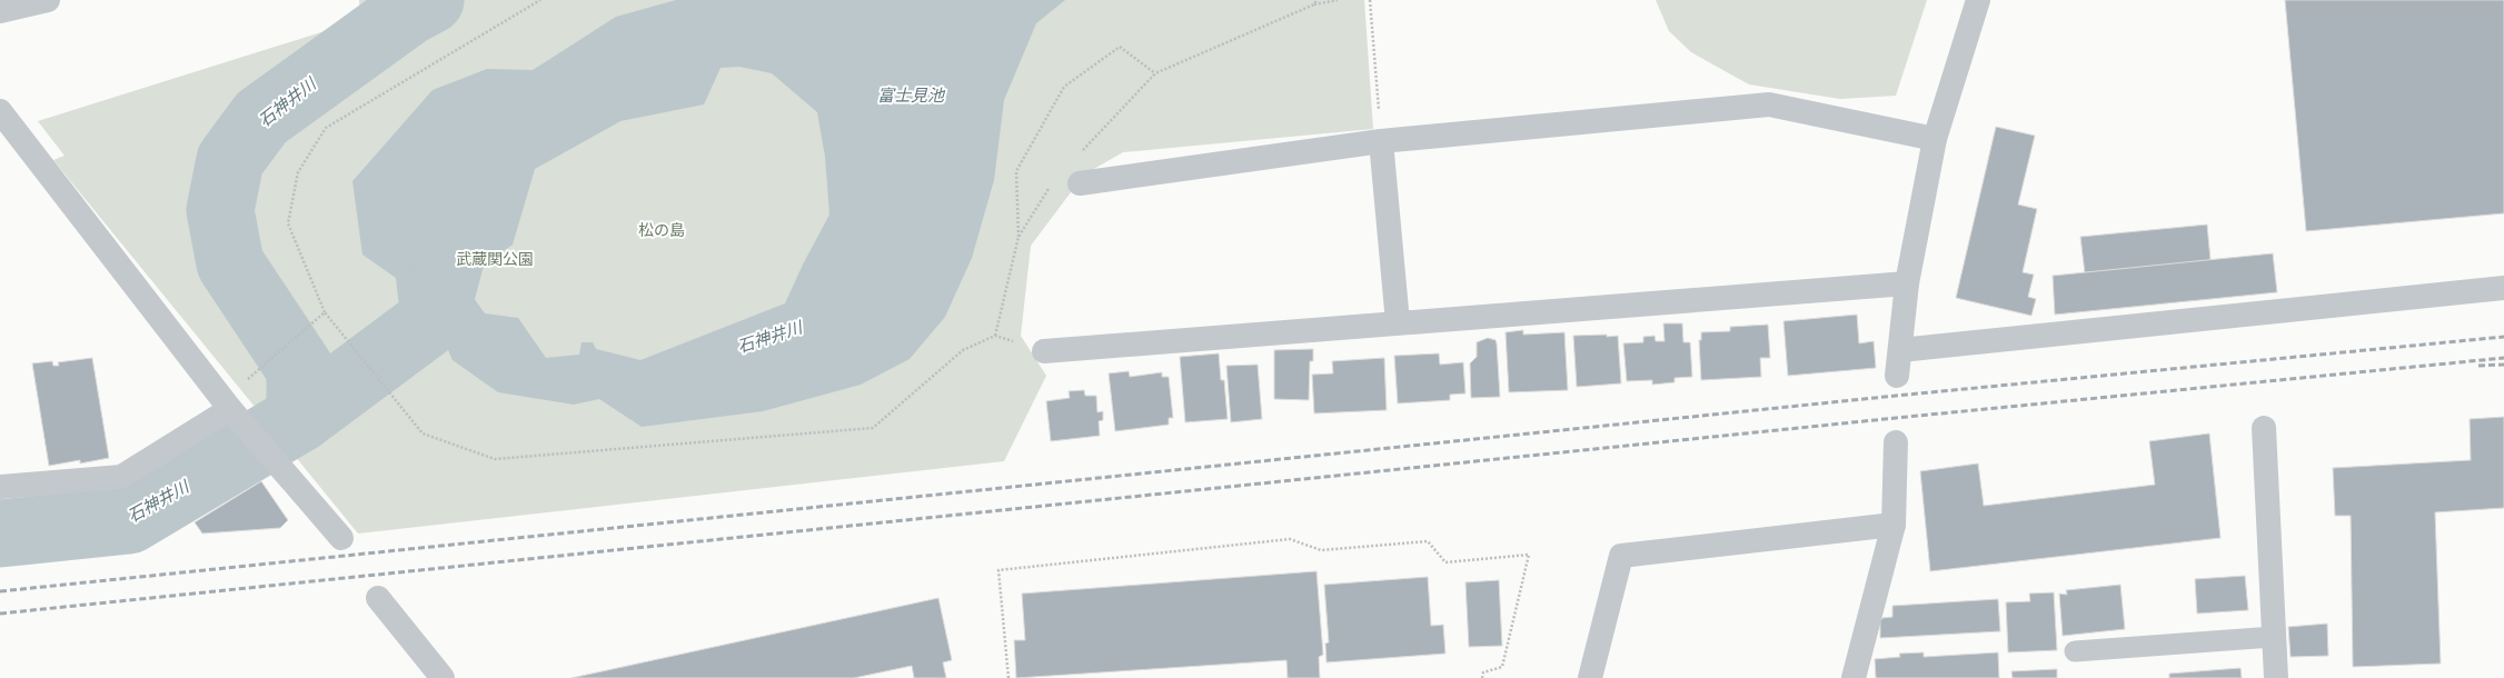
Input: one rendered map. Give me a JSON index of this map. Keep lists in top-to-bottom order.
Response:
{
  "water": ["富士見池", "石神井川"],
  "parks": ["松の島", "武蔵関公園"]
}
